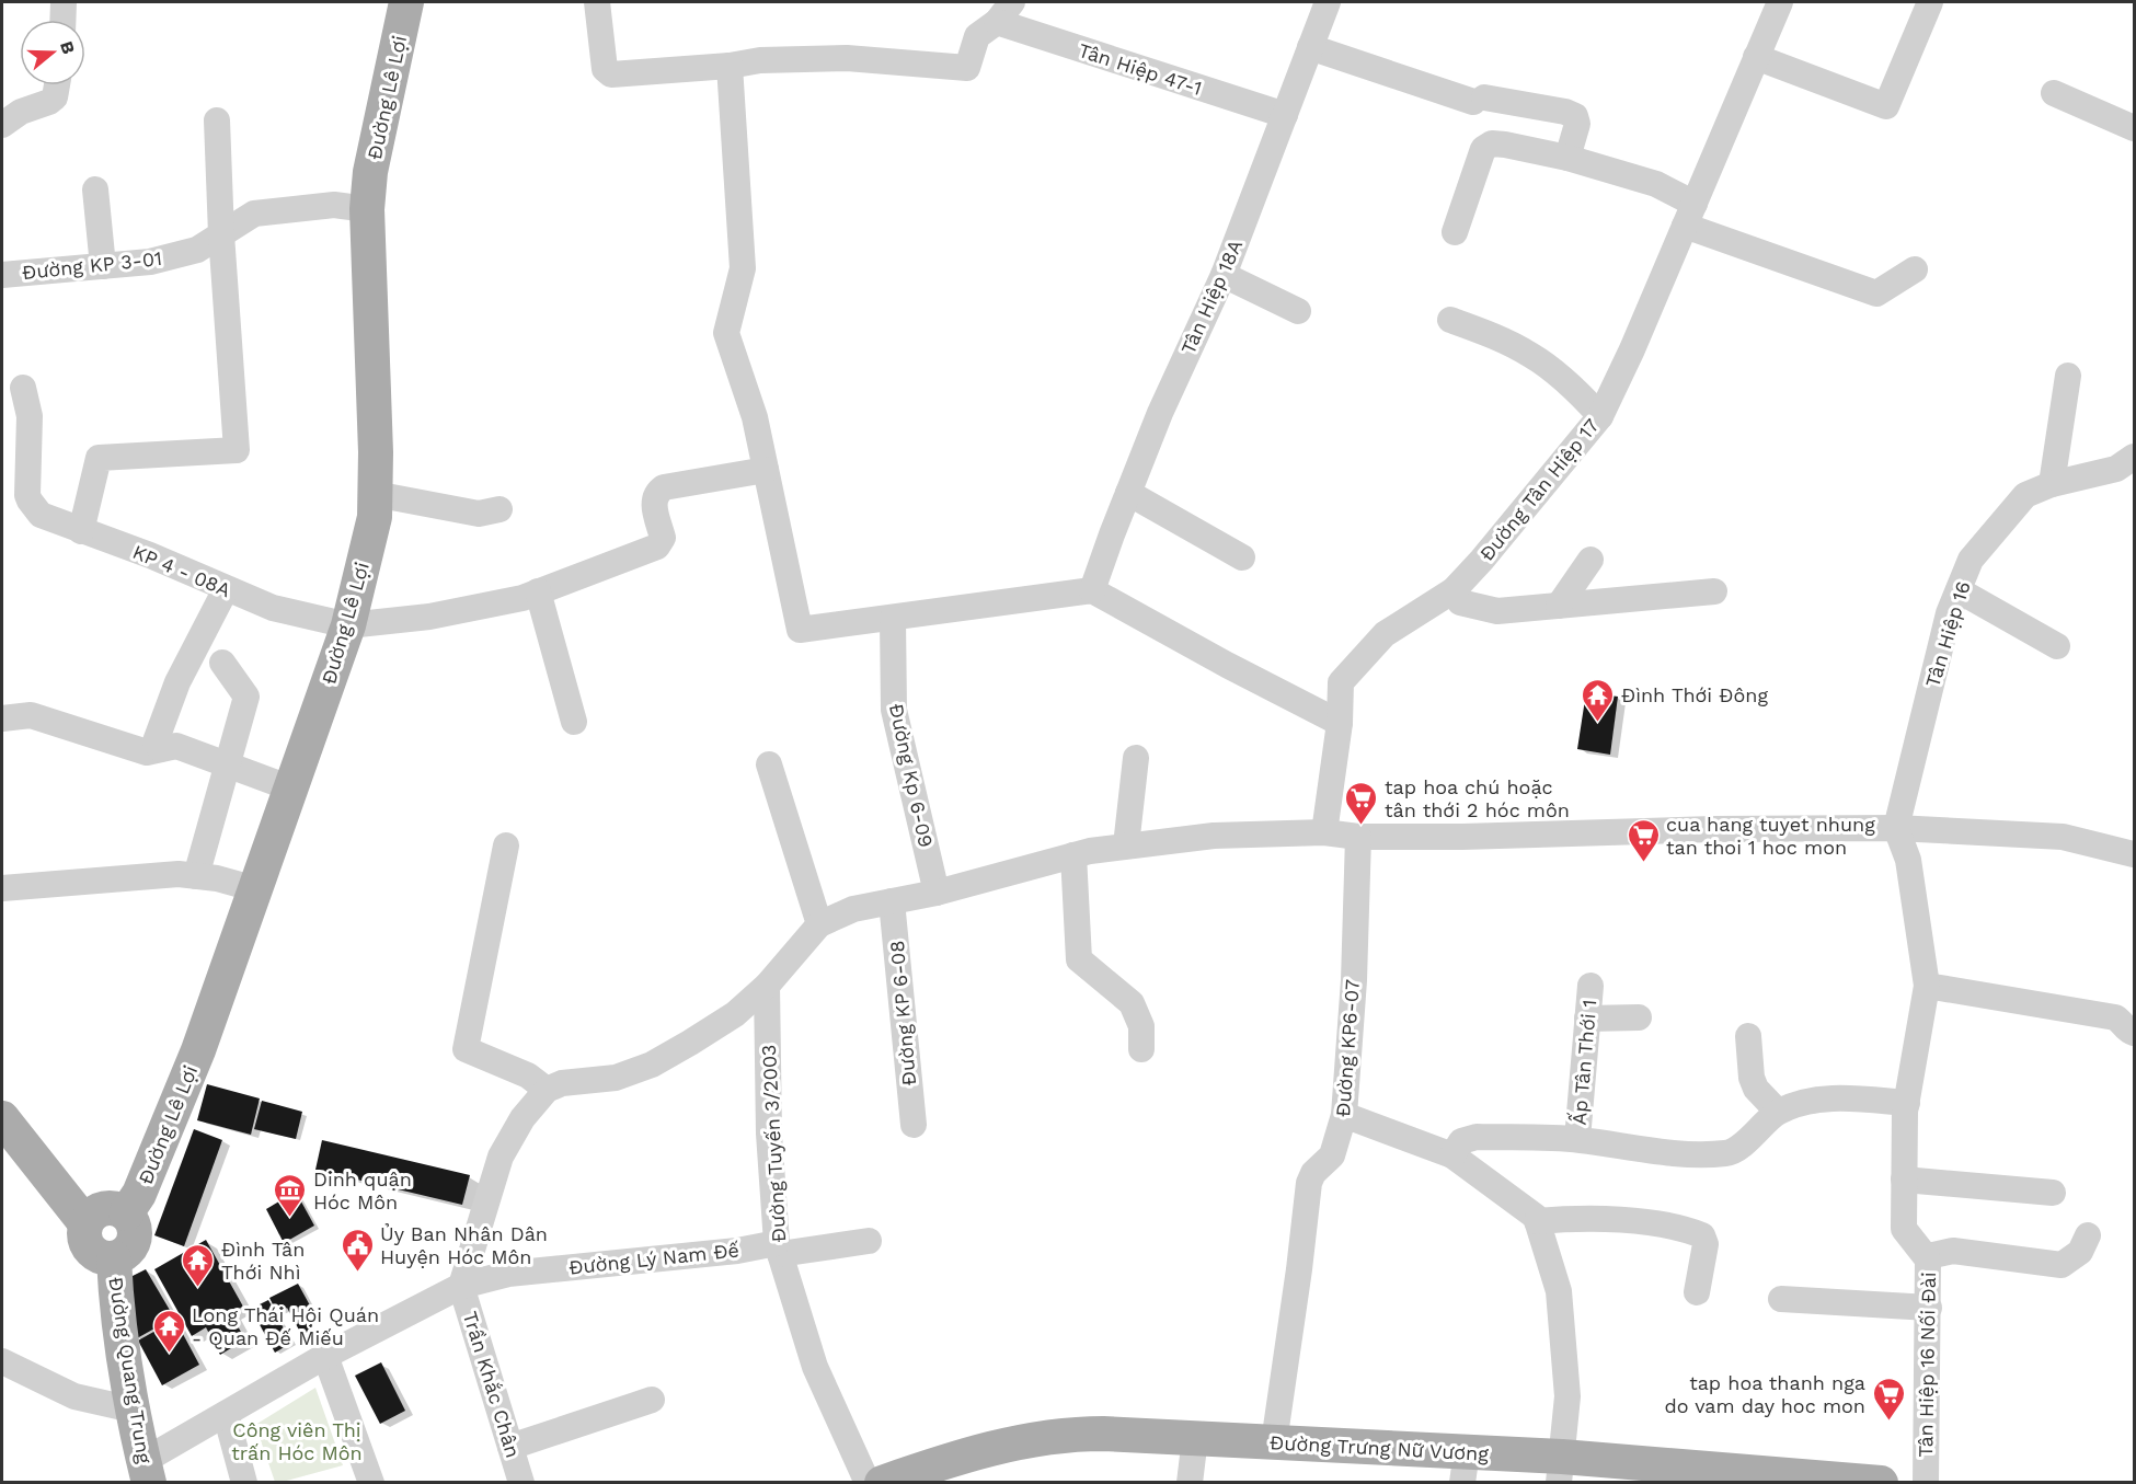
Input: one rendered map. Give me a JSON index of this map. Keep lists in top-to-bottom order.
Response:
{
  "streets": {
    "main road": ["Đường Lê Lợi", "Đường Quang Trung", "Đường Trưng Nữ Vương"],
    "street": [
      "Tân Hiệp 47-1",
      "Đường KP 3-01",
      "Tân Hiệp 18A",
      "Đường Tân Hiệp 17",
      "KP 4 - 08A",
      "Tân Hiệp 16",
      "Đường Kp 6-09",
      "Đường KP 6-08",
      "Đường KP6-07",
      "Ấp Tân Thới 1",
      "Đường Tuyến 3/2003",
      "Đường Lý Nam Đế",
      "Tân Hiệp 16 Nối Đài",
      "Trần Khắc Chân"
    ]
  },
  "crossings": [
    ["Tân Hiệp 47-1", "Tân Hiệp 18A"],
    ["Đường Lê Lợi", "Đường KP 3-01"],
    ["Đường Lê Lợi", "KP 4 - 08A"],
    ["Đường Lê Lợi", "Đường Quang Trung"],
    ["Tân Hiệp 16", "Tân Hiệp 16 Nối Đài"],
    ["Đường KP6-07", "Đường Trưng Nữ Vương"],
    ["Ấp Tân Thới 1", "Tân Hiệp 16 Nối Đài"],
    ["Đường Tuyến 3/2003", "Đường Lý Nam Đế"],
    ["Đường Lý Nam Đế", "Đường Quang Trung"],
    ["Đường Lý Nam Đế", "Trần Khắc Chân"]
  ],
  "parks": ["Công viên Thị trấn Hóc Môn"],
  "places": {
    "temple": ["Đình Thới Đông", "Đình Tân Thới Nhì", "Long Thái Hội Quán - Quan Đế Miếu"],
    "supermarket": ["tap hoa chú hoặc tân thới 2 hóc môn", "cua hang tuyet nhung tan thoi 1 hoc mon", "tap hoa thanh nga do vam day hoc mon"],
    "museum": ["Dinh quận Hóc Môn"],
    "public building": ["Ủy Ban Nhân Dân Huyện Hóc Môn"]
  },
  "north": "right"
}
